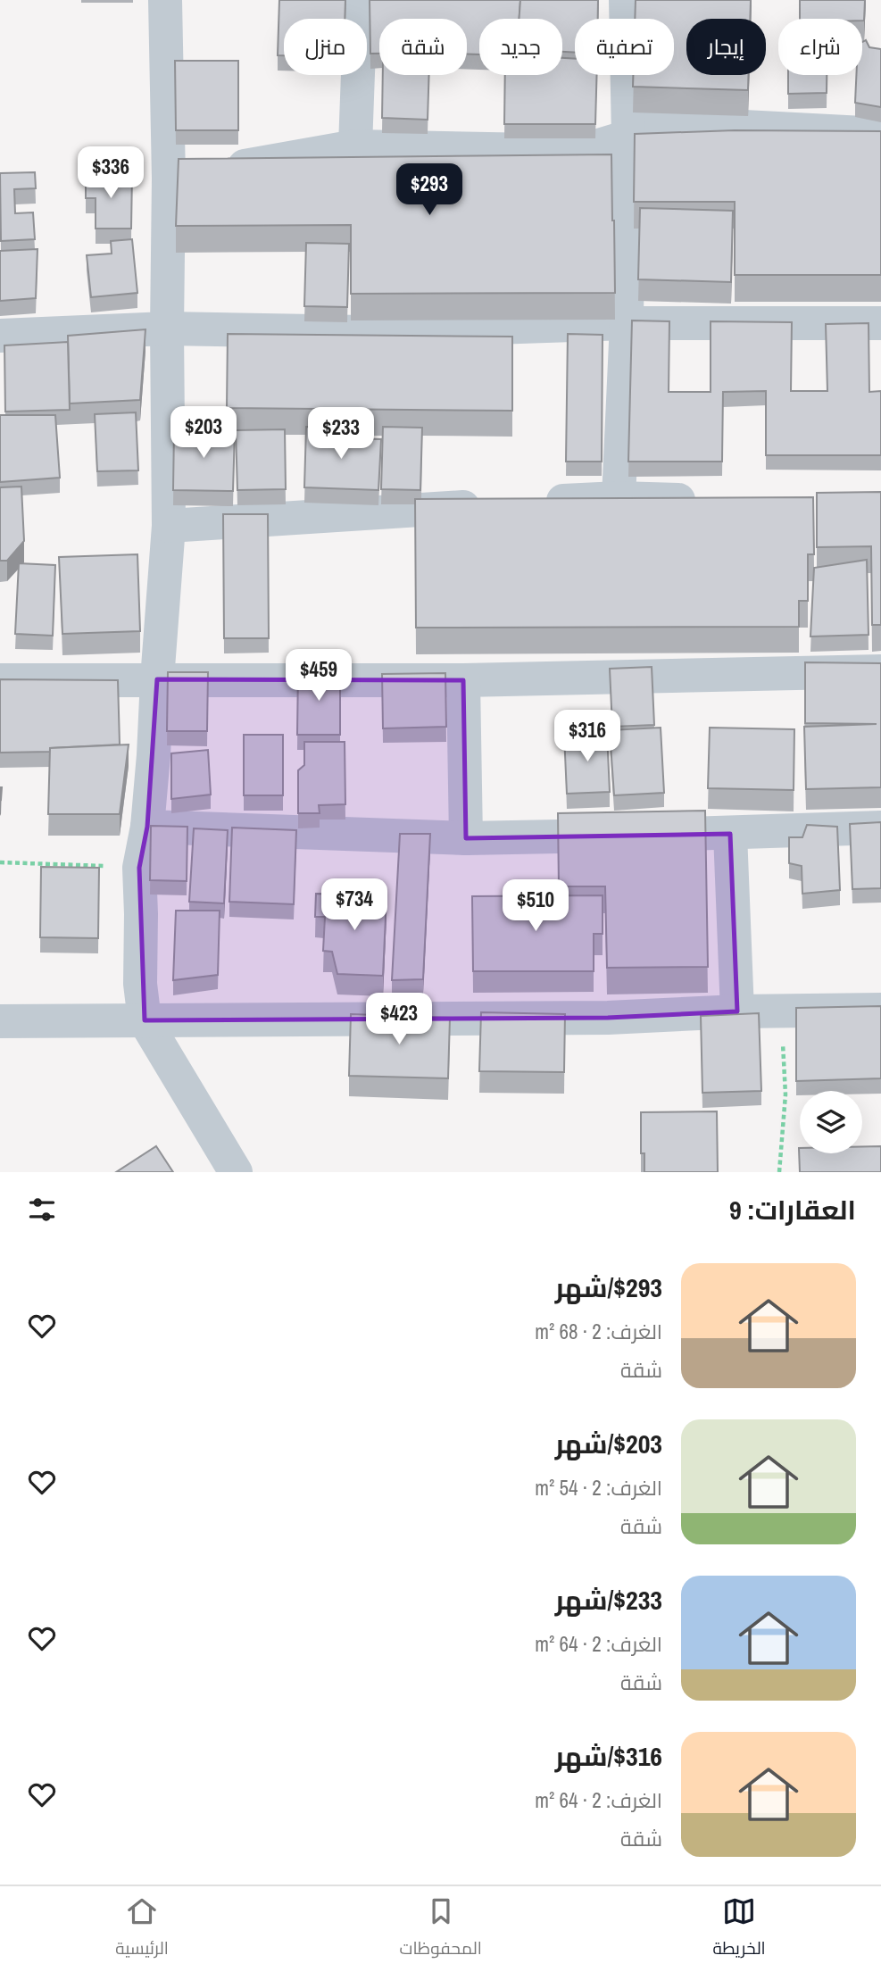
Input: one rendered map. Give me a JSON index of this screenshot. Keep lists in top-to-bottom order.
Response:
{
  "page": {
    "chip": [
      "شراء",
      "إيجار",
      "تصفية",
      "جديد",
      "شقة",
      "منزل"
    ],
    "price": [
      "$336",
      "$293",
      "$203",
      "$233",
      "$459",
      "$316",
      "$734",
      "$510",
      "$423"
    ],
    "heading": "العقارات: 9",
    "list": [
      {
        "name": "$293/شهر",
        "note": "الغرف: 2 · 68 m² · شقة"
      },
      {
        "name": "$203/شهر",
        "note": "الغرف: 2 · 54 m² · شقة"
      },
      {
        "name": "$233/شهر",
        "note": "الغرف: 2 · 64 m² · شقة"
      },
      {
        "name": "$316/شهر",
        "note": "الغرف: 2 · 64 m² · شقة"
      }
    ],
    "tabs": ["الخريطة", "المحفوظات", "الرئيسية"]
  }
}
